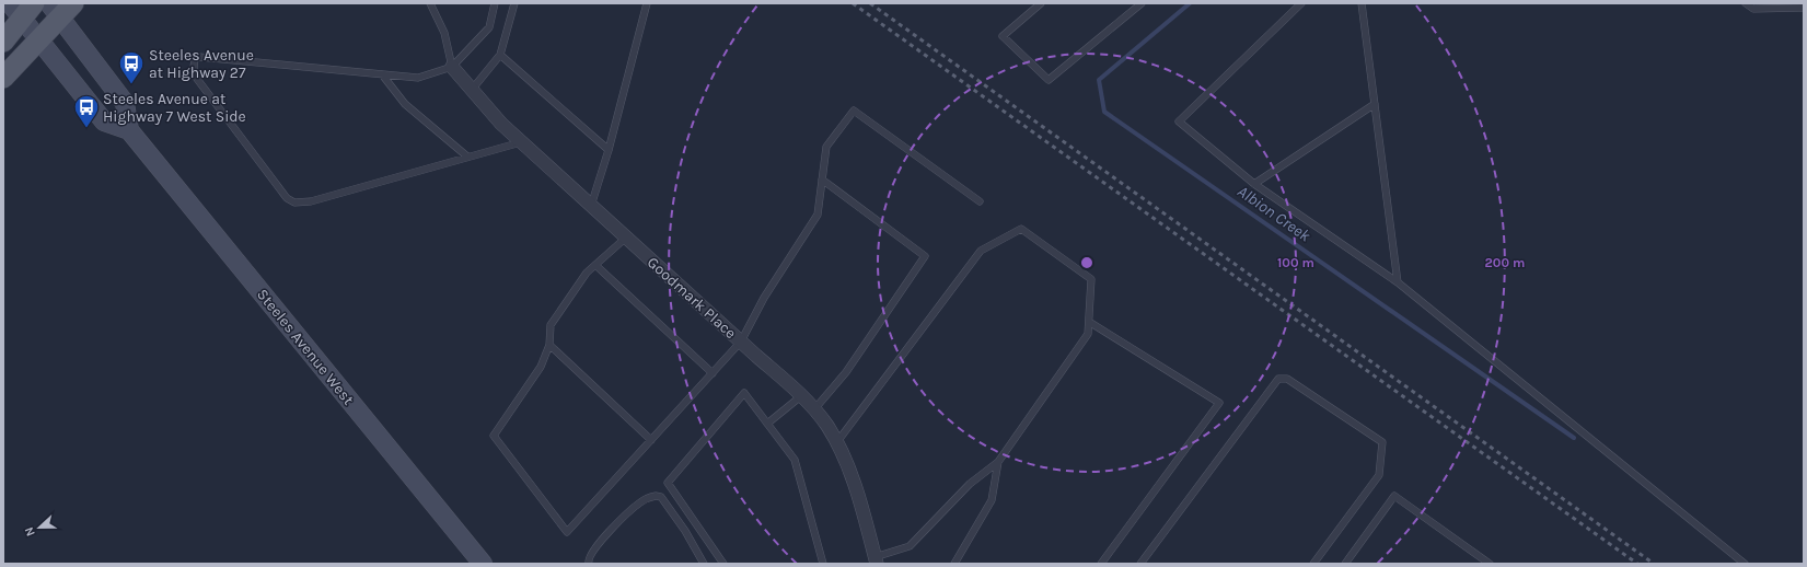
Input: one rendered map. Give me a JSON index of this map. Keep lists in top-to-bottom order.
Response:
{
  "streets": {
    "main road": ["Steeles Avenue West"],
    "street": ["Goodmark Place"]
  },
  "water": ["Albion Creek"],
  "places": {
    "bus stop": ["Steeles Avenue at Highway 27", "Steeles Avenue at Highway 7 West Side"]
  },
  "north": "left",
  "rings": ["100 m", "200 m"]
}
